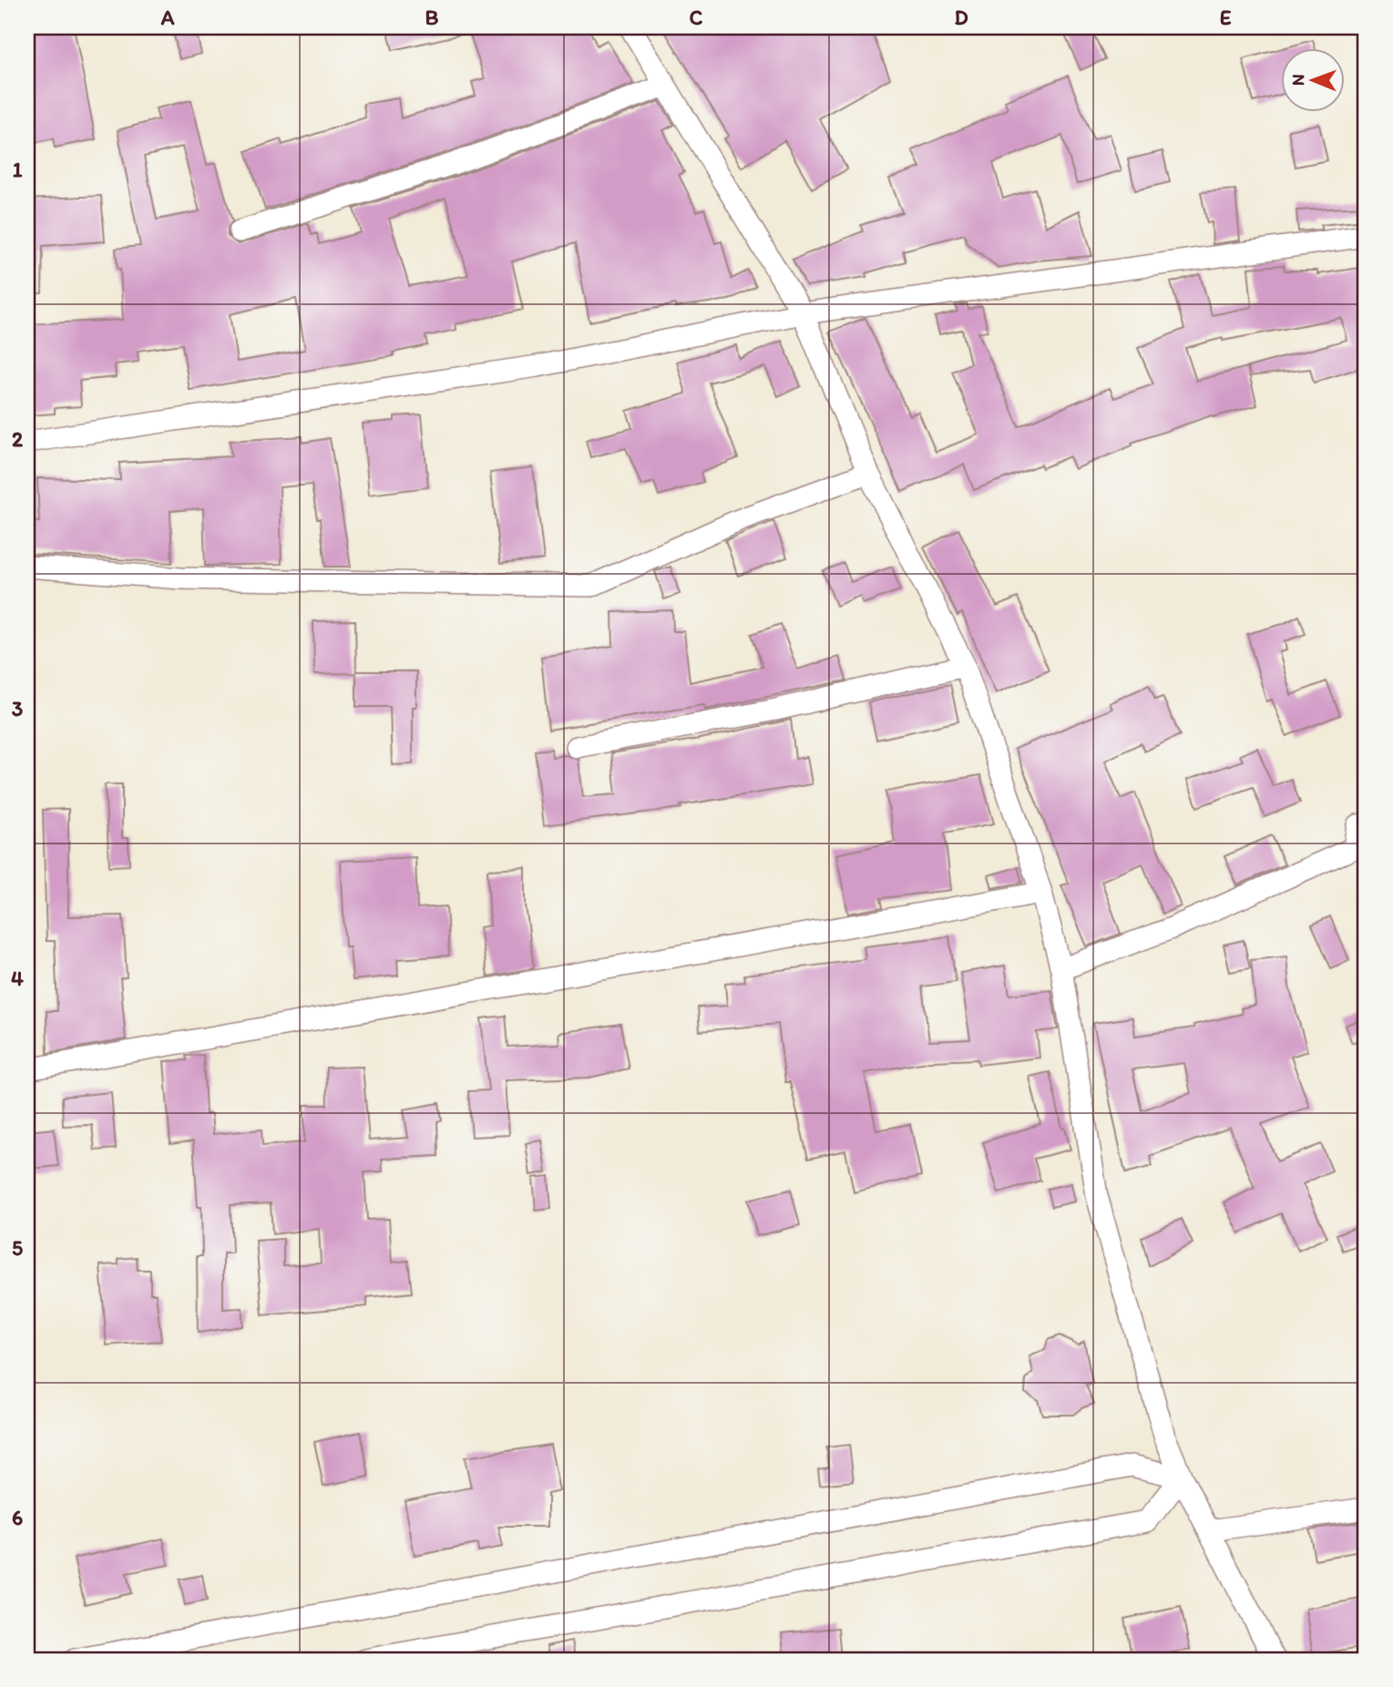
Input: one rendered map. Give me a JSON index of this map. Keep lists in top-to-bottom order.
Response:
{
  "north": "left",
  "grid": {
    "columns": [
      "A",
      "B",
      "C",
      "D",
      "E"
    ],
    "rows": [
      "1",
      "2",
      "3",
      "4",
      "5",
      "6"
    ]
  }
}
